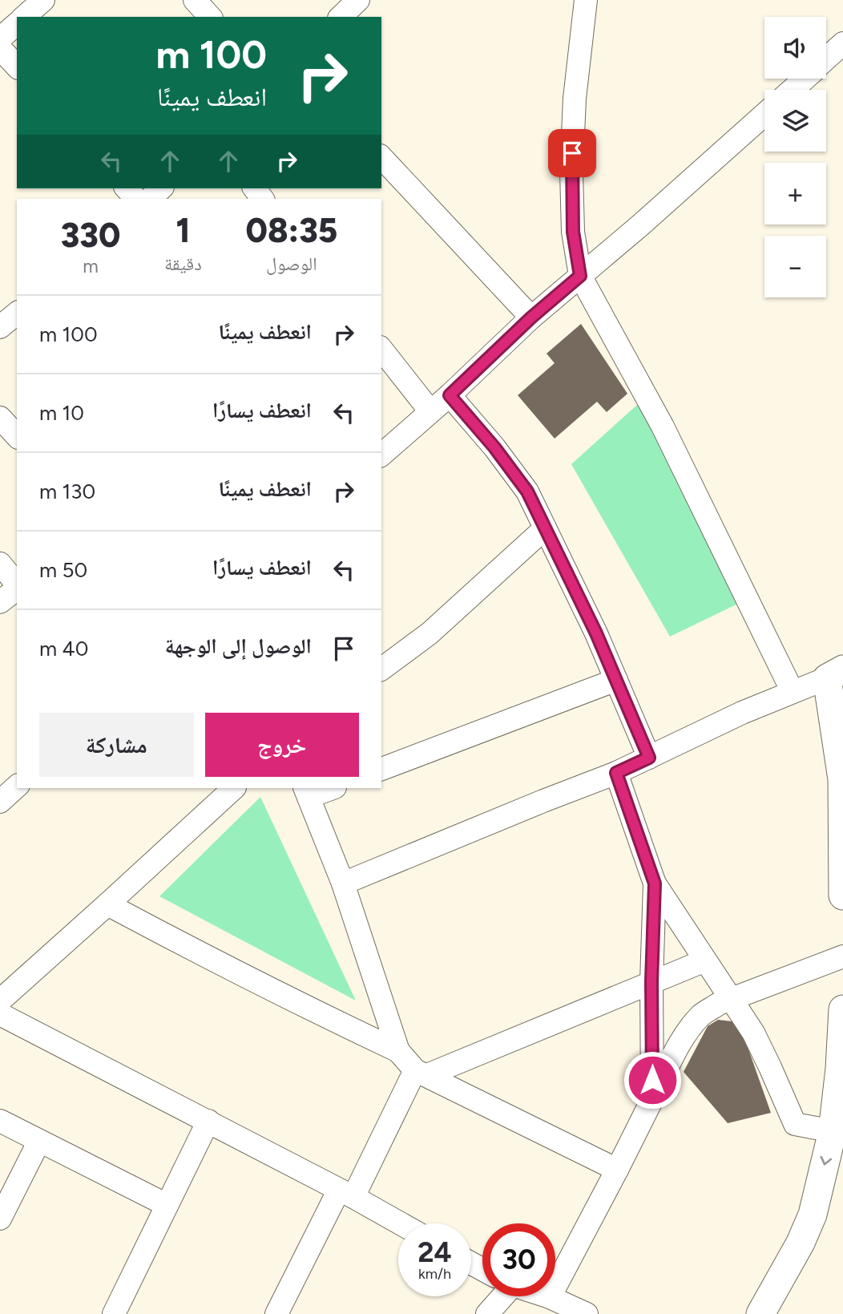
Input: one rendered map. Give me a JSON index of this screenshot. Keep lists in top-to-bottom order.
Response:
{
  "page": {
    "map_buttons": ["+", "−"],
    "turn": ["100 m", "انعطف يمينًا"],
    "eta": [
      "08:35",
      "الوصول",
      "1",
      "دقيقة",
      "330",
      "m"
    ],
    "list": [
      {
        "name": "انعطف يمينًا",
        "value": "100 m"
      },
      {
        "name": "انعطف يسارًا",
        "value": "10 m"
      },
      {
        "name": "انعطف يمينًا",
        "value": "130 m"
      },
      {
        "name": "انعطف يسارًا",
        "value": "50 m"
      },
      {
        "name": "الوصول إلى الوجهة",
        "value": "40 m"
      }
    ],
    "buttons": ["خروج", "مشاركة"],
    "speed": "24 km/h",
    "limit": "30"
  }
}
